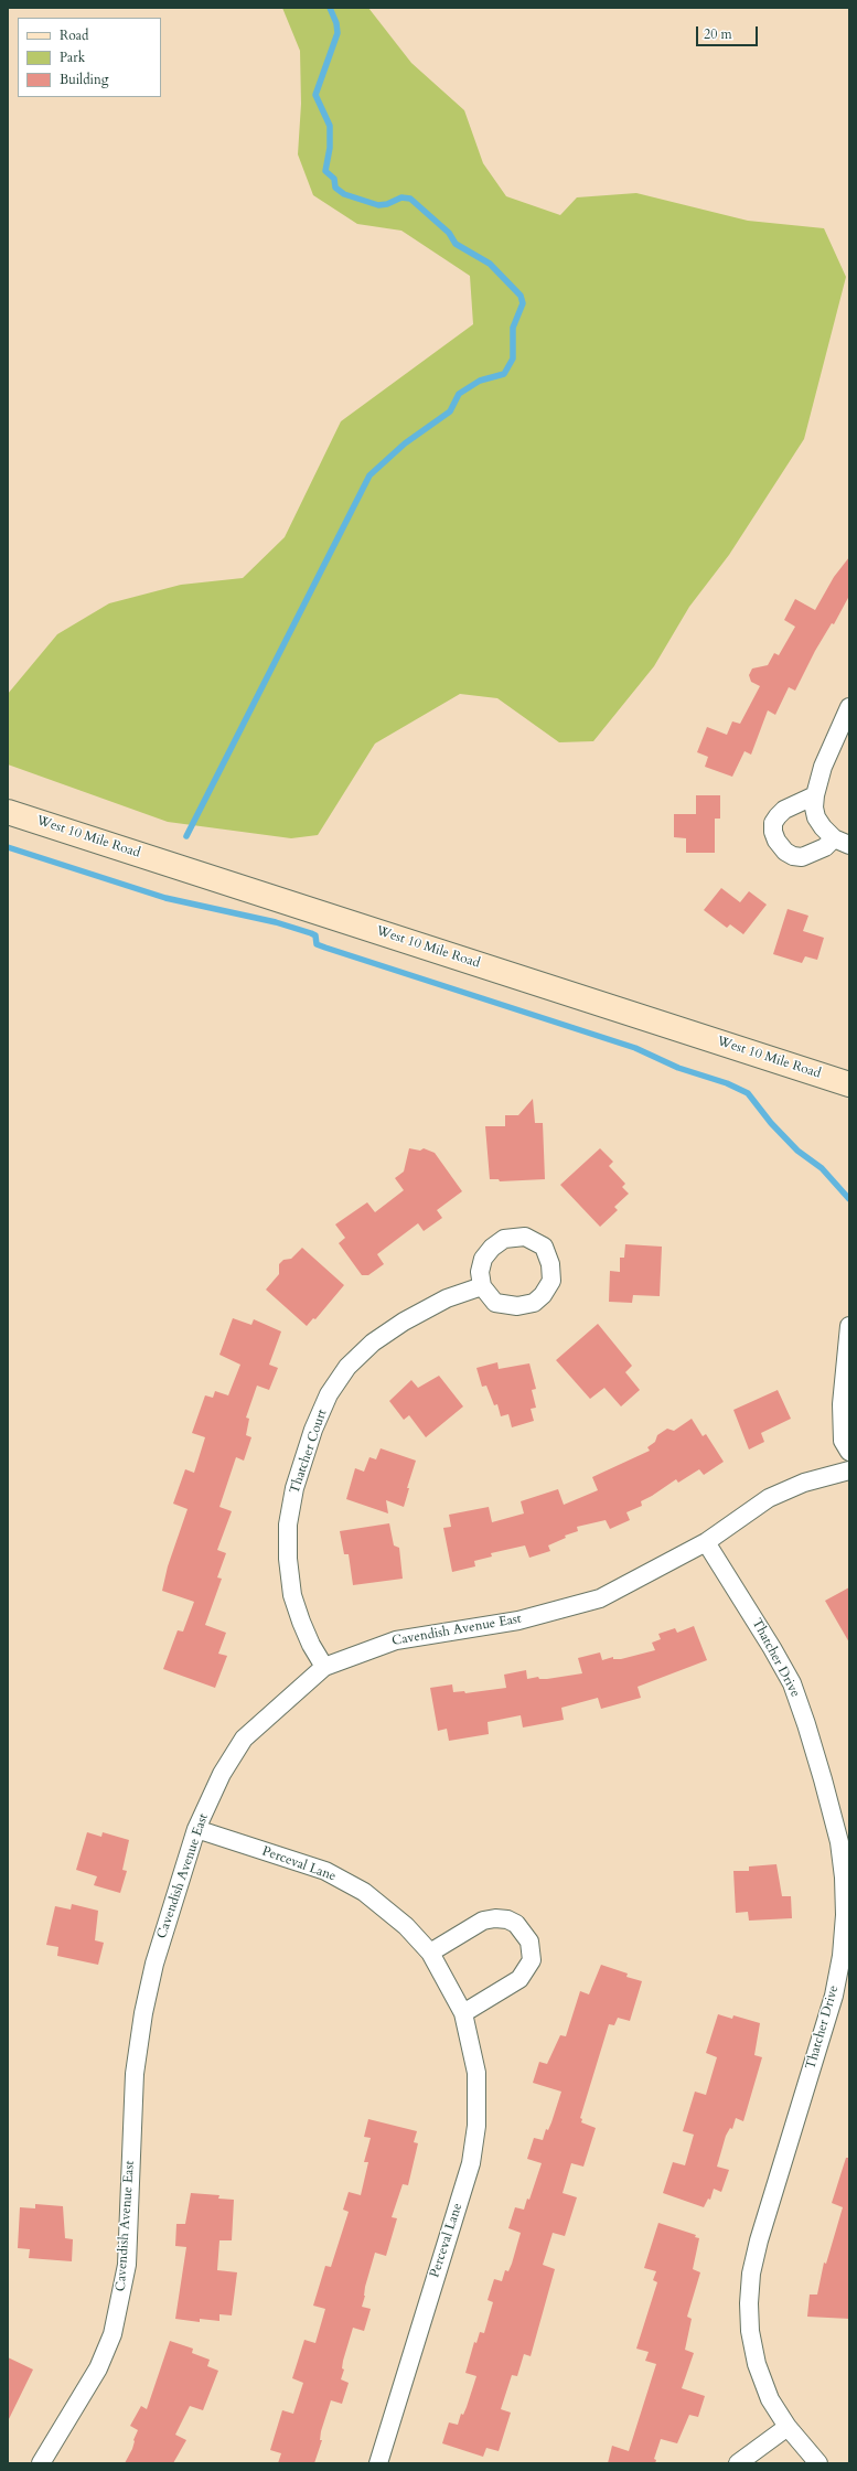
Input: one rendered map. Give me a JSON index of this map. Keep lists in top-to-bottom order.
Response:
{
  "streets": {
    "main road": ["West 10 Mile Road"],
    "street": [
      "Thatcher Court",
      "Cavendish Avenue East",
      "Thatcher Drive",
      "Perceval Lane"
    ]
  },
  "crossings": [
    ["Thatcher Court", "Cavendish Avenue East"],
    ["Cavendish Avenue East", "Thatcher Drive"],
    ["Cavendish Avenue East", "Perceval Lane"]
  ],
  "legend": ["Road", "Park", "Building"],
  "scale_bar": "20 m"
}
